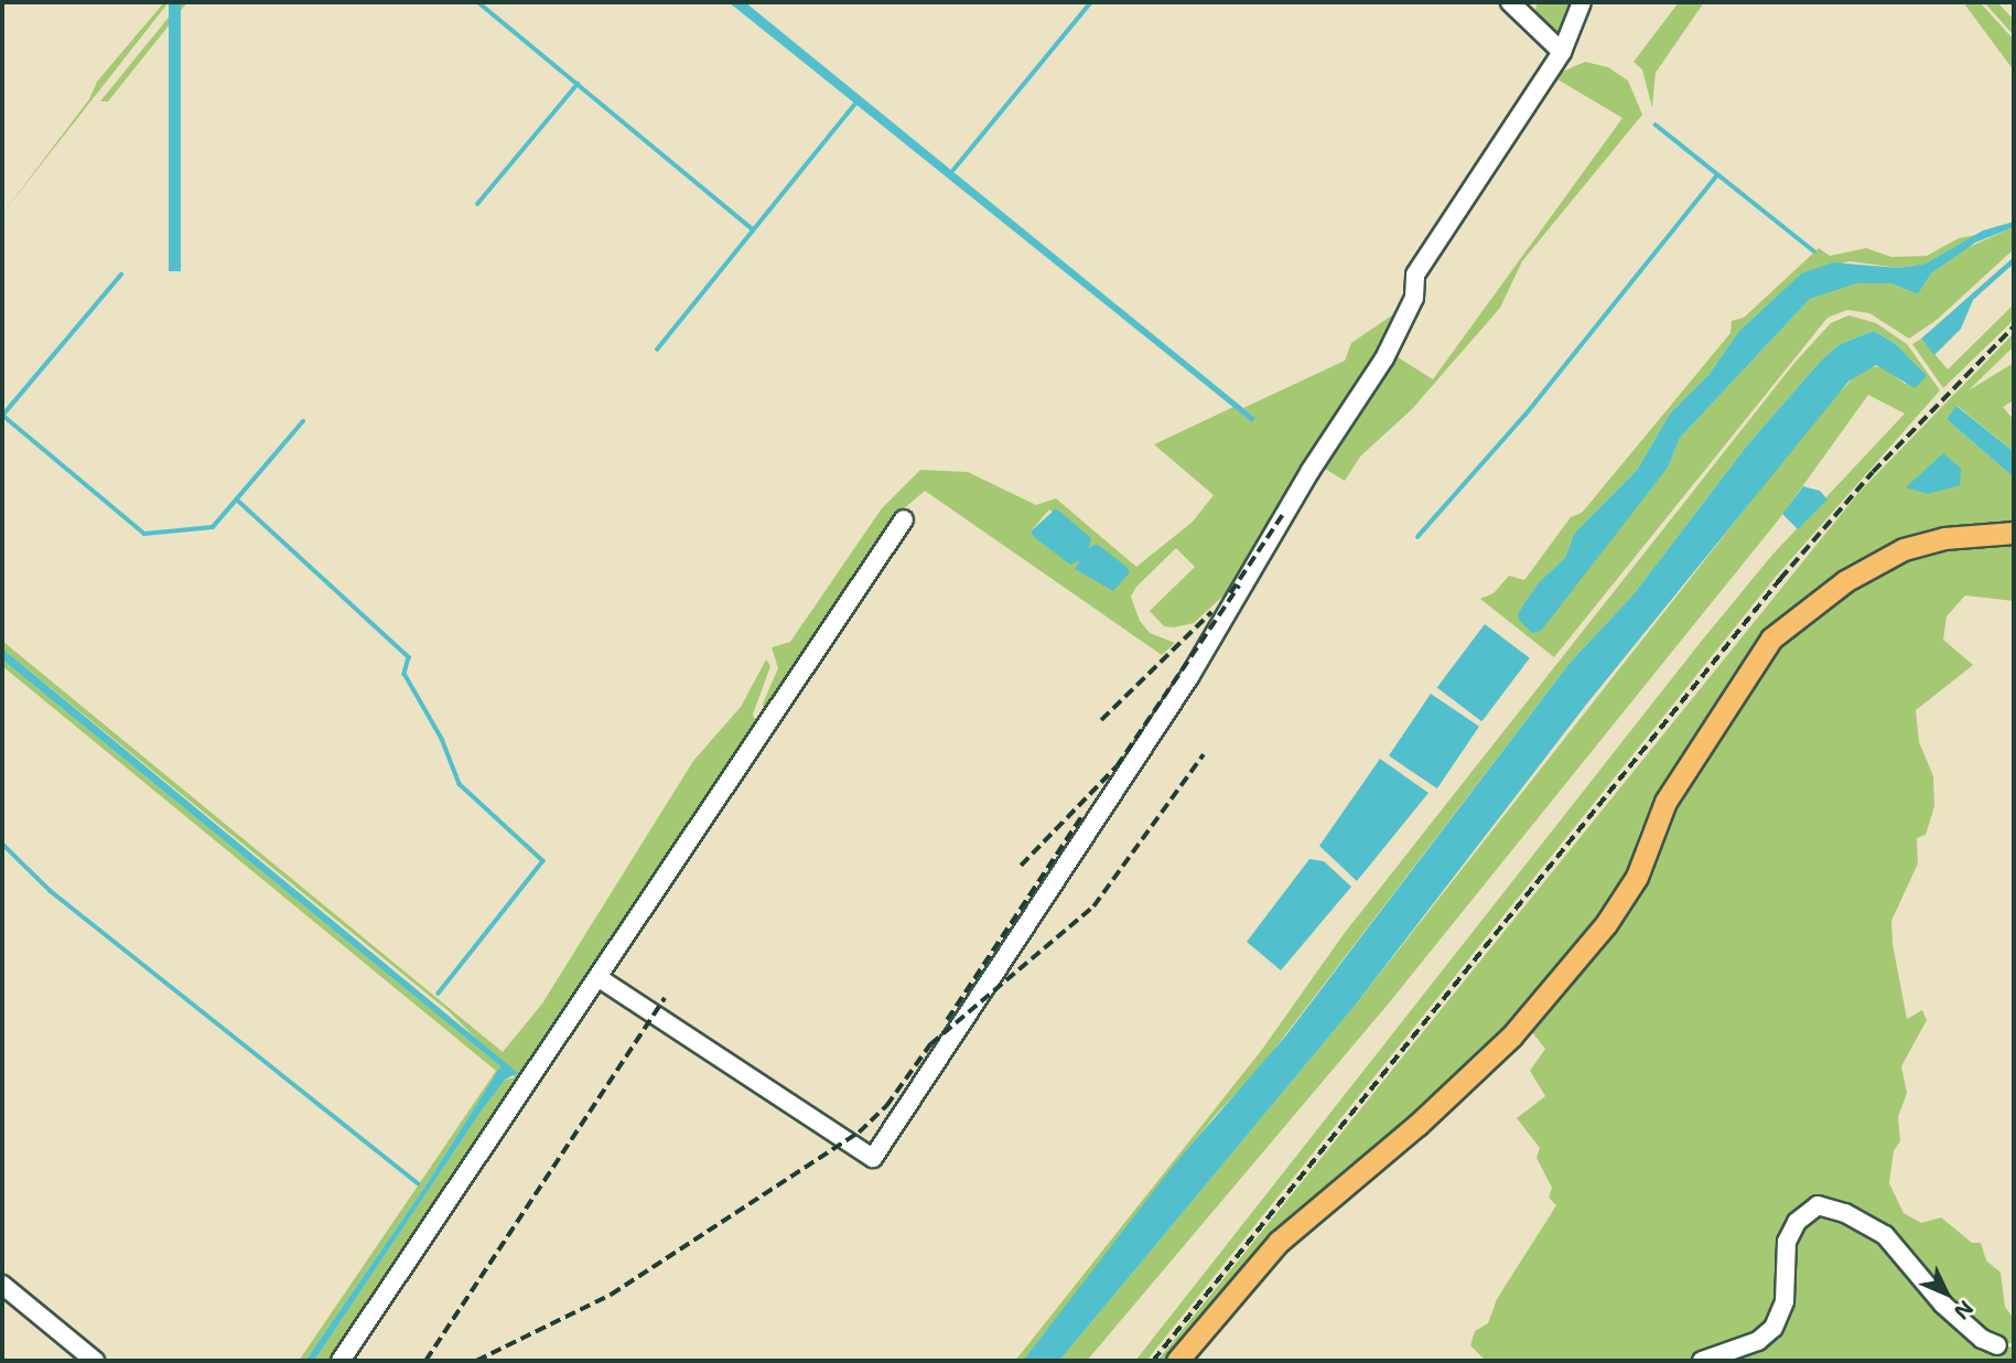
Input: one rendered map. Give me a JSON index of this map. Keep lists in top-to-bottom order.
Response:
{
  "north": "bottom right"
}
